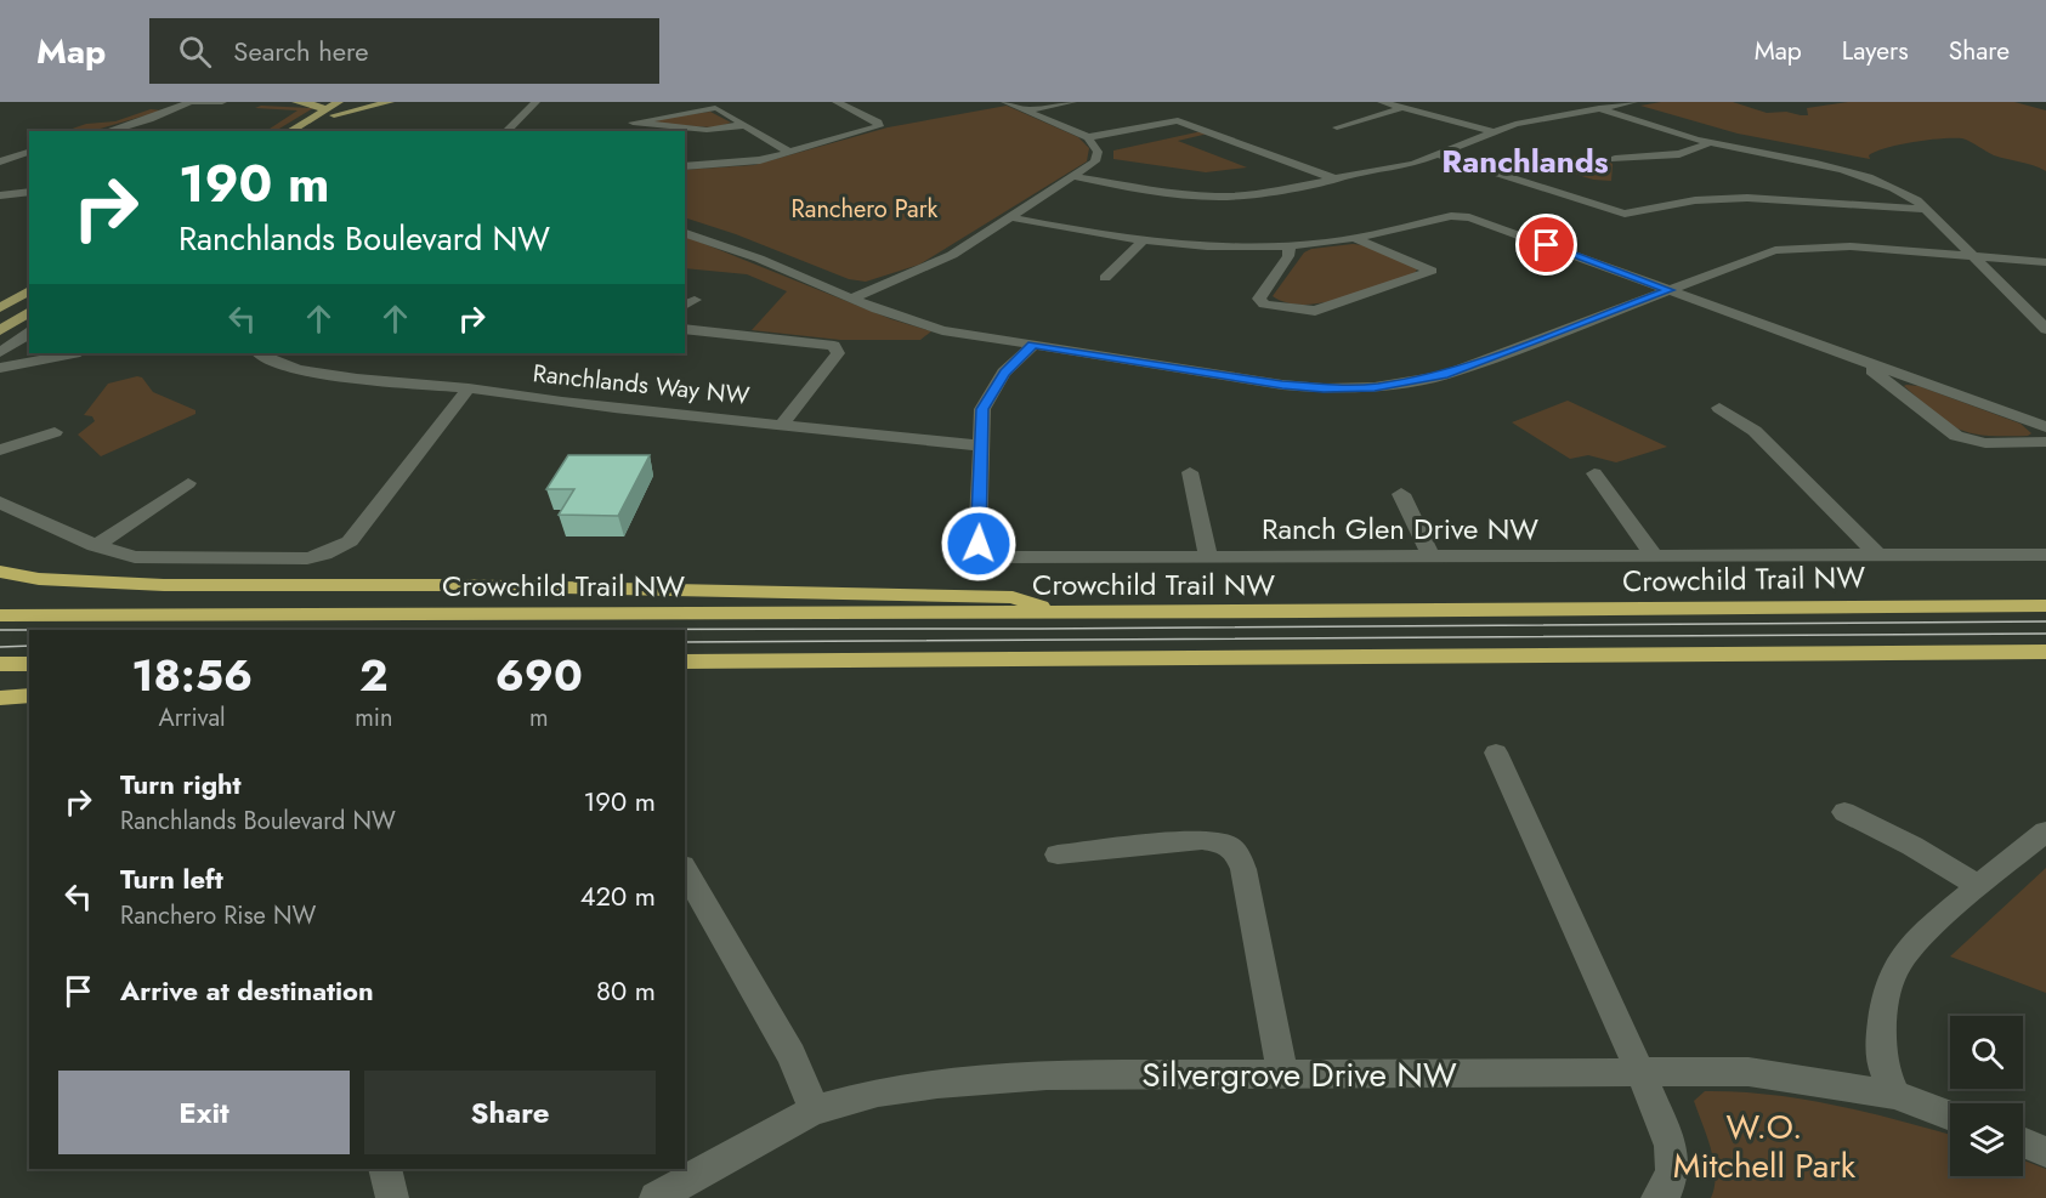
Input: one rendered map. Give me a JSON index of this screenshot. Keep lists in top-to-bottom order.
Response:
{
  "streets": {
    "highway": ["Crowchild Trail NW"],
    "street": ["Ranchlands Way NW", "Ranch Glen Drive NW", "Silvergrove Drive NW"]
  },
  "crossings": [
    ["Ranchlands Way NW", "Ranch Glen Drive NW"]
  ],
  "districts": ["Ranchlands"],
  "parks": ["Ranchero Park", "W.O. Mitchell Park"],
  "page": {
    "header": "Map",
    "search": "Search here",
    "nav": ["Map", "Layers", "Share"],
    "turn": ["190 m", "Ranchlands Boulevard NW"],
    "eta": [
      "18:56",
      "Arrival",
      "2",
      "min",
      "690",
      "m"
    ],
    "list": [
      {
        "name": "Turn right",
        "note": "Ranchlands Boulevard NW",
        "value": "190 m"
      },
      {
        "name": "Turn left",
        "note": "Ranchero Rise NW",
        "value": "420 m"
      },
      {
        "name": "Arrive at destination",
        "value": "80 m"
      }
    ],
    "buttons": ["Exit", "Share"]
  }
}
